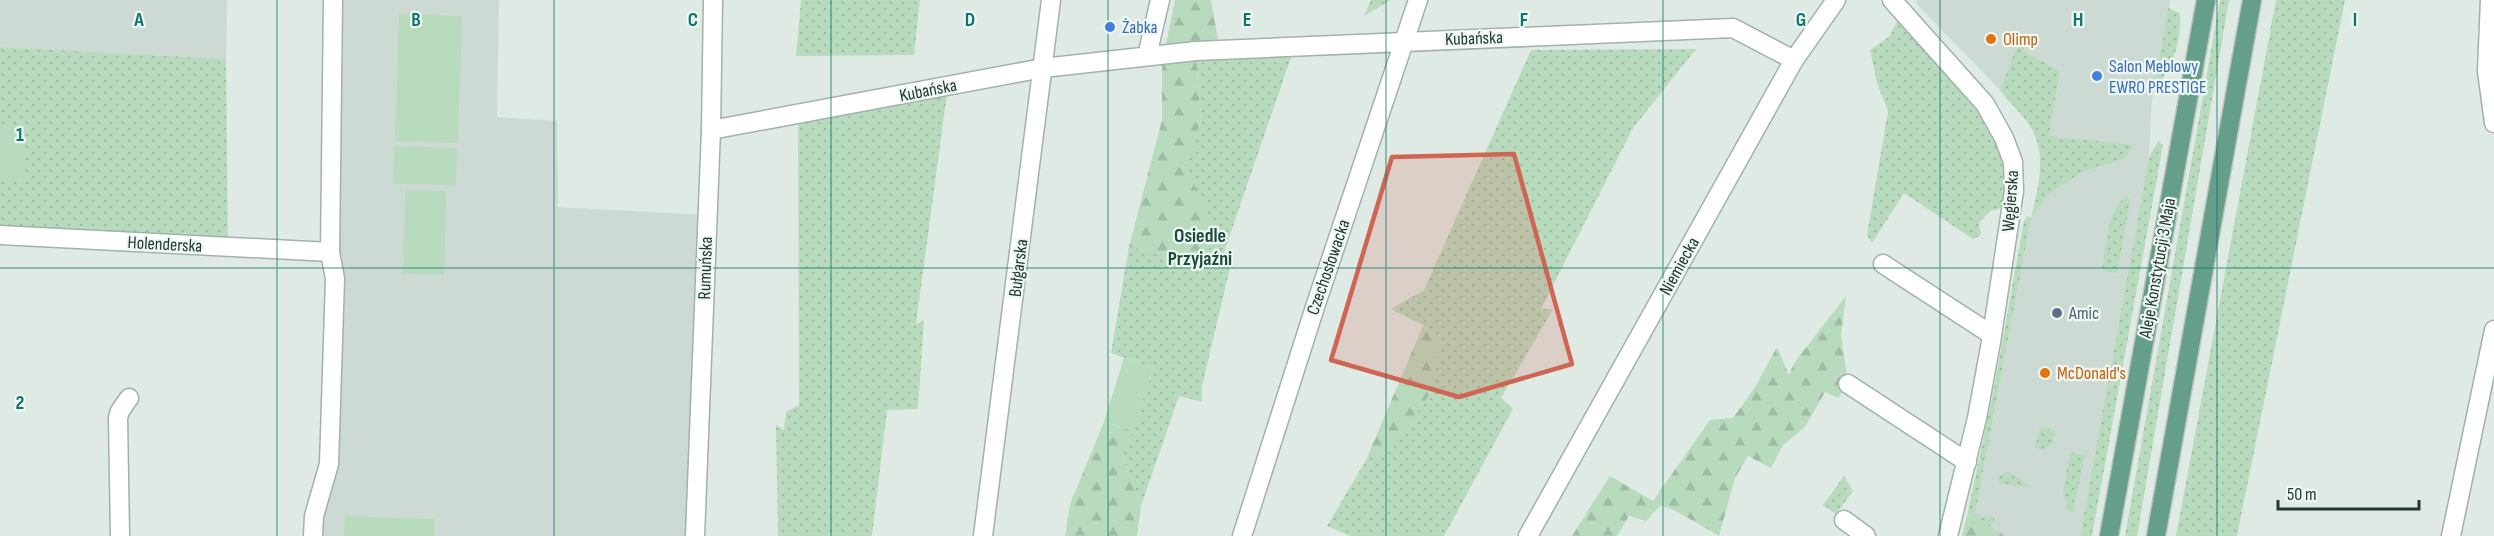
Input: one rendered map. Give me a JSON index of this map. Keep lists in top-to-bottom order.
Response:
{
  "streets": {
    "main road": ["Aleje Konstytucji 3 Maja"],
    "street": [
      "Kubańska",
      "Węgierska",
      "Holenderska",
      "Niemiecka",
      "Czechosłowacka",
      "Rumuńska",
      "Bułgarska"
    ]
  },
  "crossings": [
    ["Kubańska", "Niemiecka"],
    ["Kubańska", "Czechosłowacka"],
    ["Kubańska", "Rumuńska"],
    ["Kubańska", "Bułgarska"]
  ],
  "districts": ["Osiedle Przyjaźni"],
  "places": [
    "Żabka",
    "Olimp",
    "Salon Meblowy EWRO PRESTIGE",
    "Amic",
    "McDonald's"
  ],
  "scale_bar": "50 m",
  "grid": {
    "columns": [
      "A",
      "B",
      "C",
      "D",
      "E",
      "F",
      "G",
      "H",
      "I"
    ],
    "rows": ["1", "2"]
  }
}
